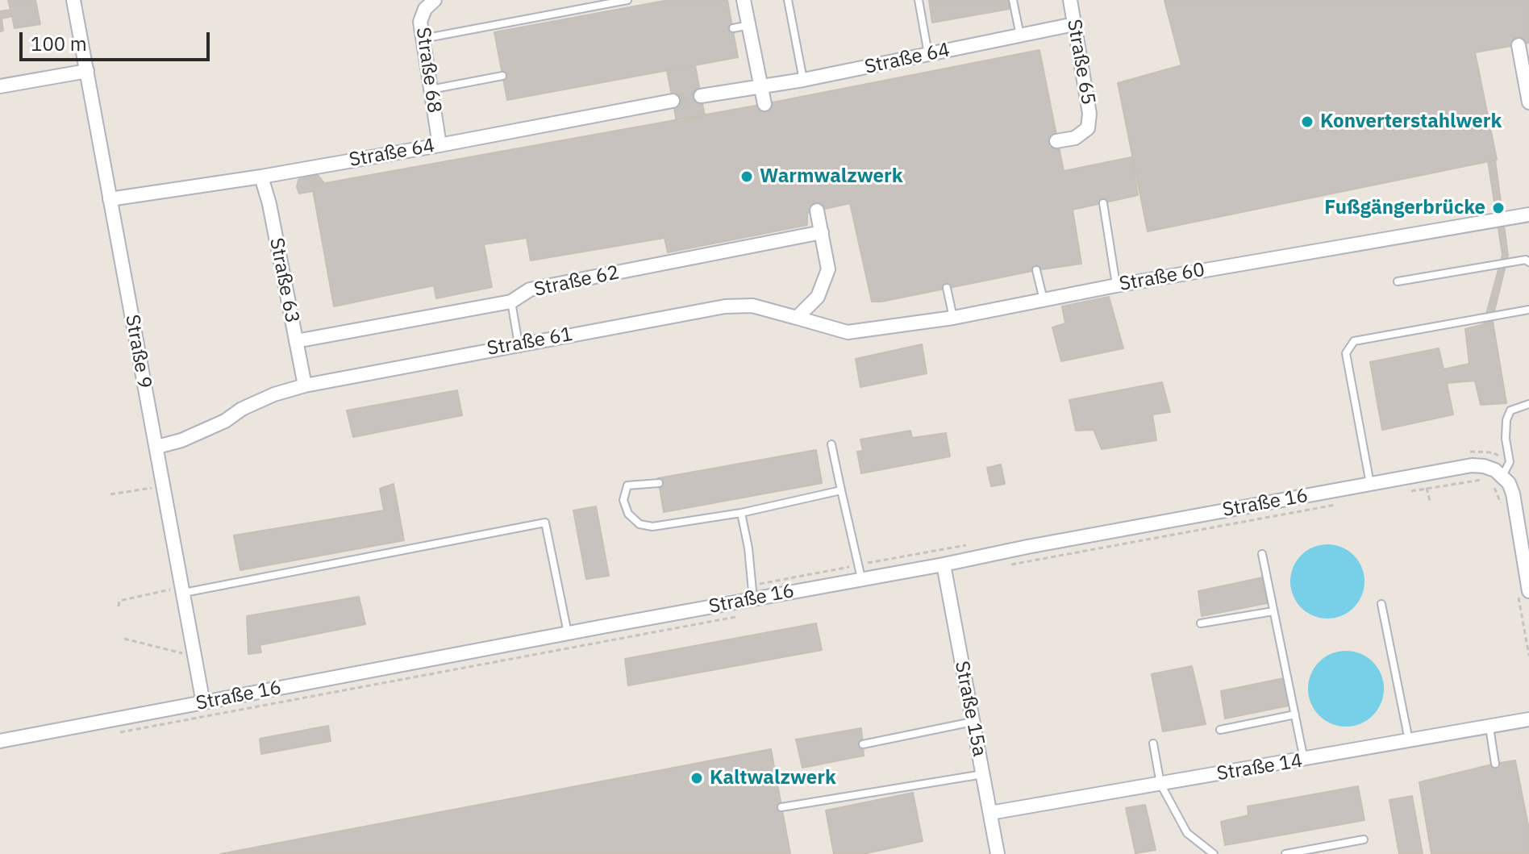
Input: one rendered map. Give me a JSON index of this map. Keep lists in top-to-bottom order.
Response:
{
  "streets": {
    "street": [
      "Straße 64",
      "Straße 65",
      "Straße 68",
      "Straße 60",
      "Straße 63",
      "Straße 62",
      "Straße 61",
      "Straße 9",
      "Straße 16",
      "Straße 15a",
      "Straße 14"
    ]
  },
  "crossings": [
    ["Straße 64", "Straße 65"],
    ["Straße 64", "Straße 68"],
    ["Straße 64", "Straße 63"],
    ["Straße 64", "Straße 9"],
    ["Straße 60", "Straße 61"],
    ["Straße 63", "Straße 62"],
    ["Straße 63", "Straße 61"],
    ["Straße 61", "Straße 9"],
    ["Straße 9", "Straße 16"],
    ["Straße 16", "Straße 15a"],
    ["Straße 15a", "Straße 14"]
  ],
  "places": [
    "Konverterstahlwerk",
    "Warmwalzwerk",
    "Fußgängerbrücke",
    "Kaltwalzwerk"
  ],
  "scale_bar": "100 m"
}
